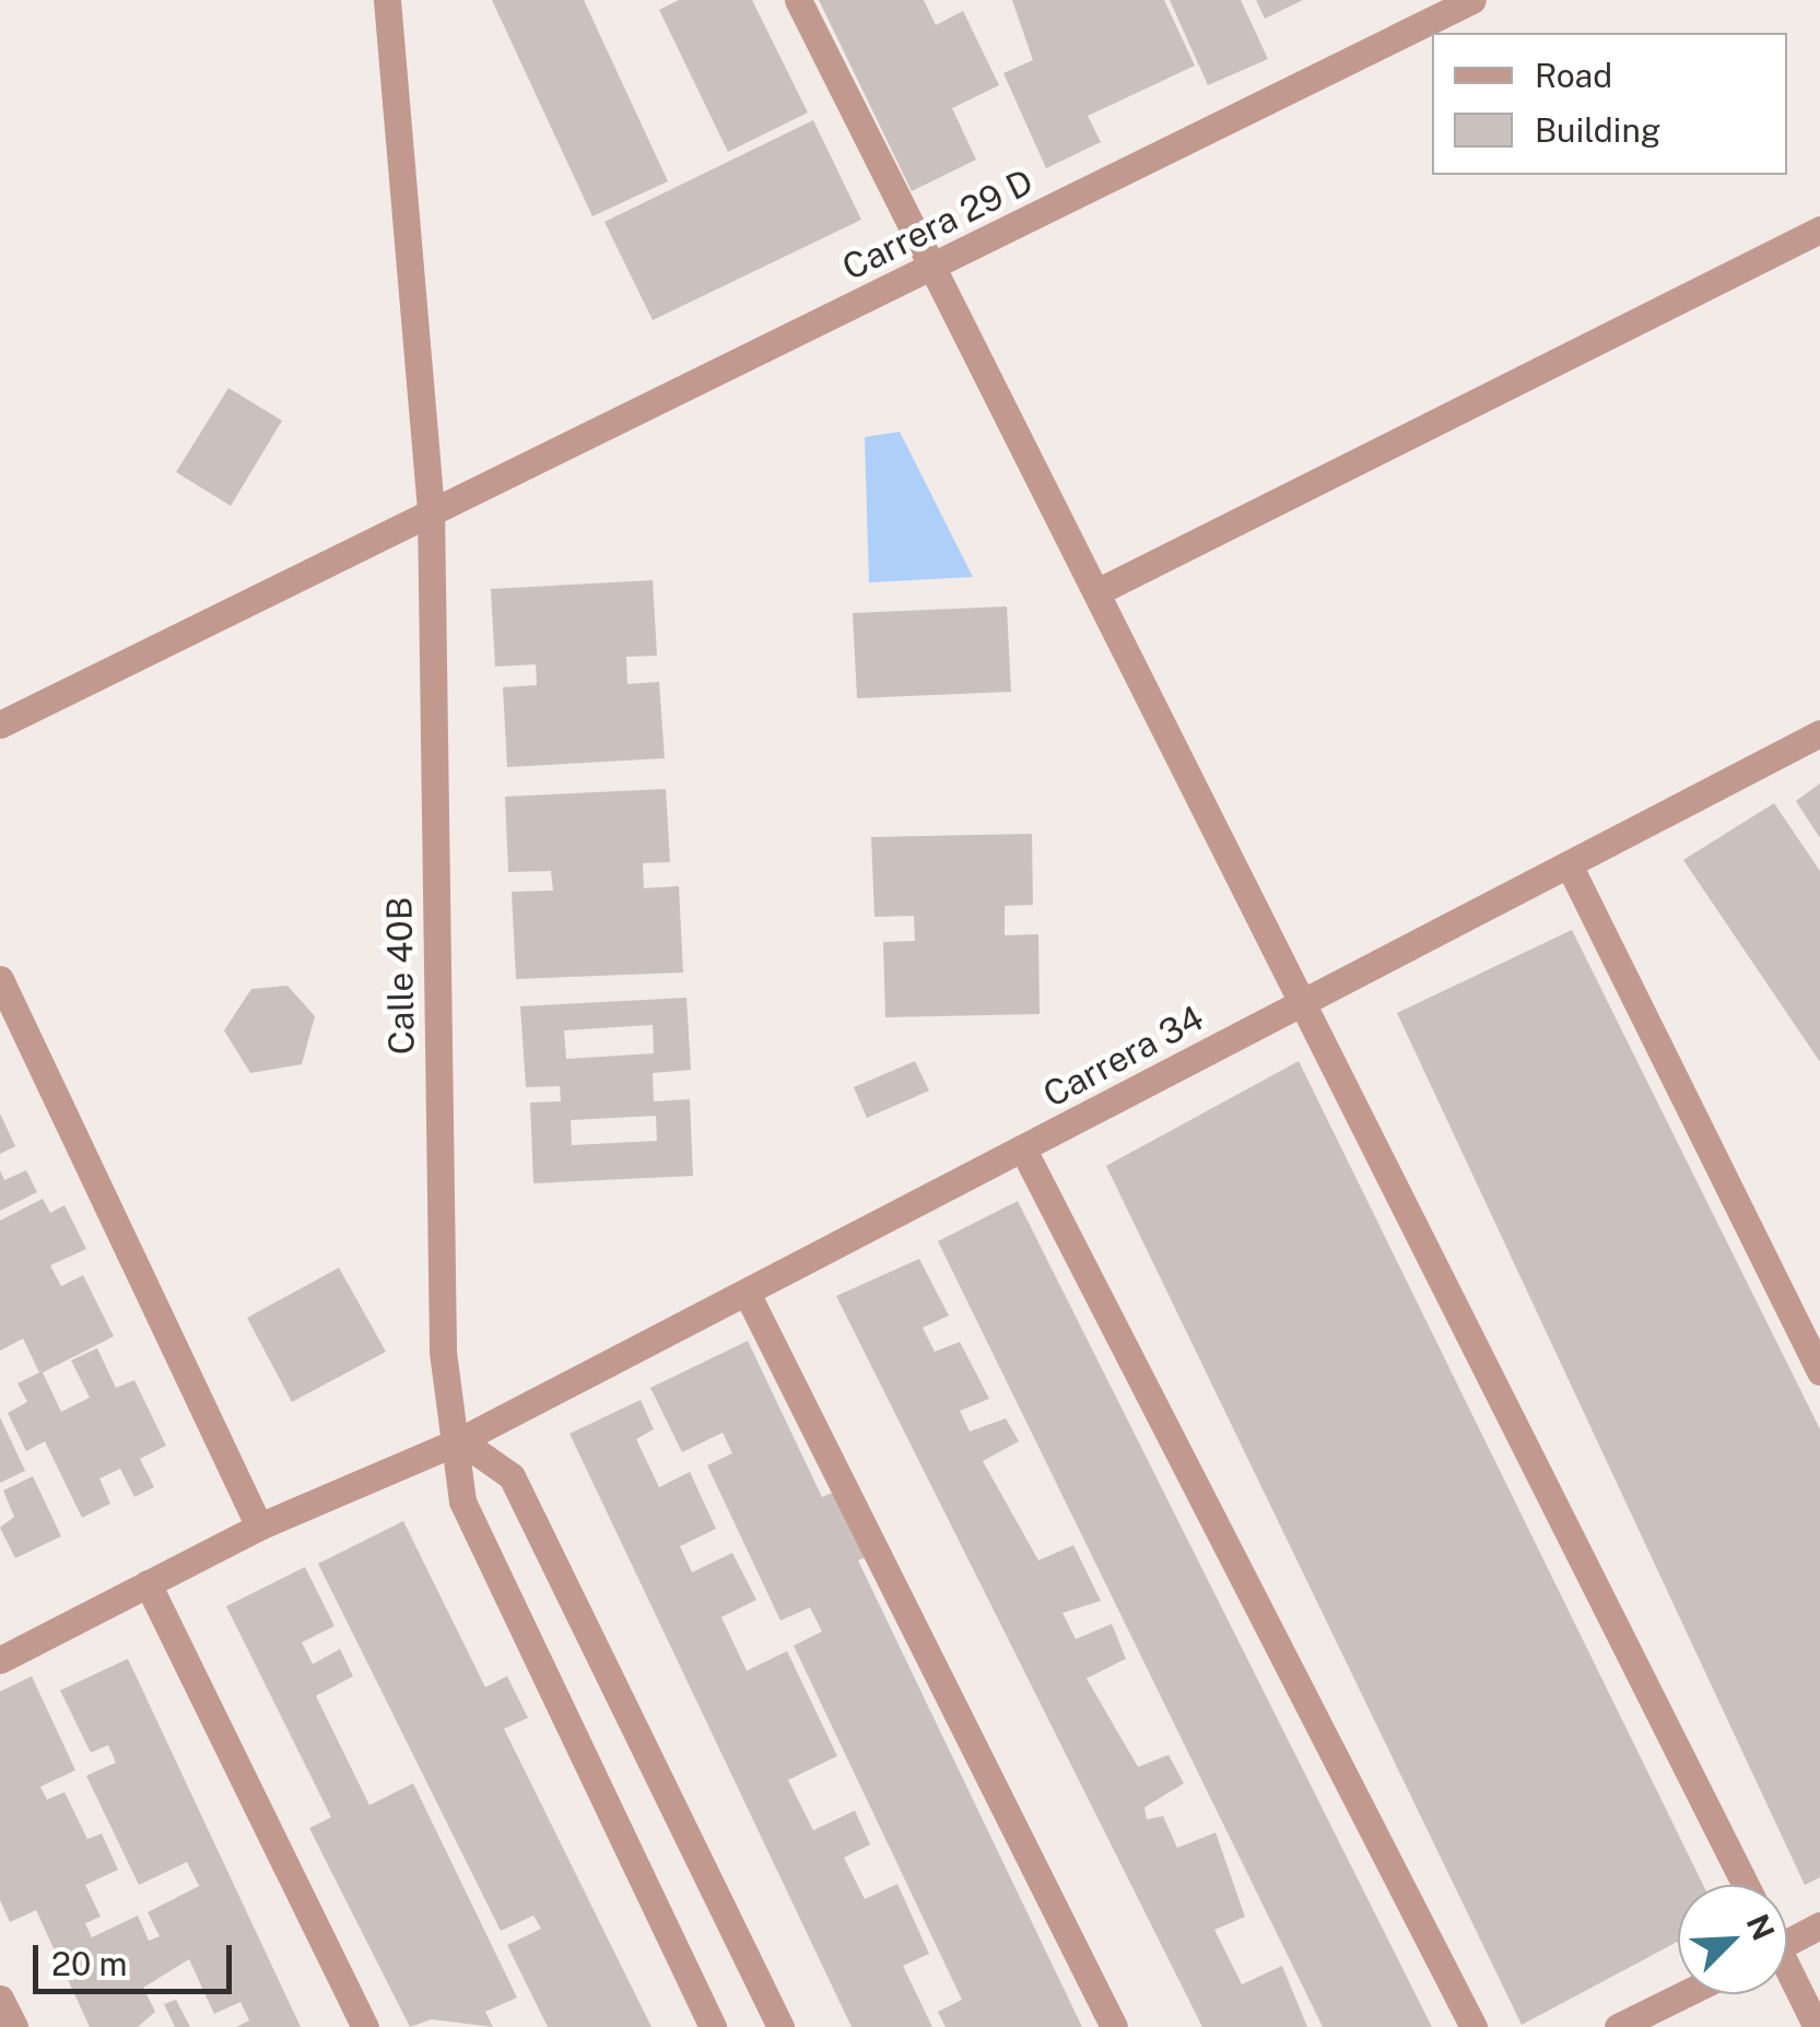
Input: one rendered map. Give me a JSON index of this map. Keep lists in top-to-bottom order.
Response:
{
  "streets": {
    "street": ["Carrera 29 D", "Calle 40B", "Carrera 34"]
  },
  "crossings": [
    ["Carrera 29 D", "Calle 40B"],
    ["Calle 40B", "Carrera 34"]
  ],
  "legend": ["Road", "Building"],
  "scale_bar": "20 m",
  "north": "top right"
}
